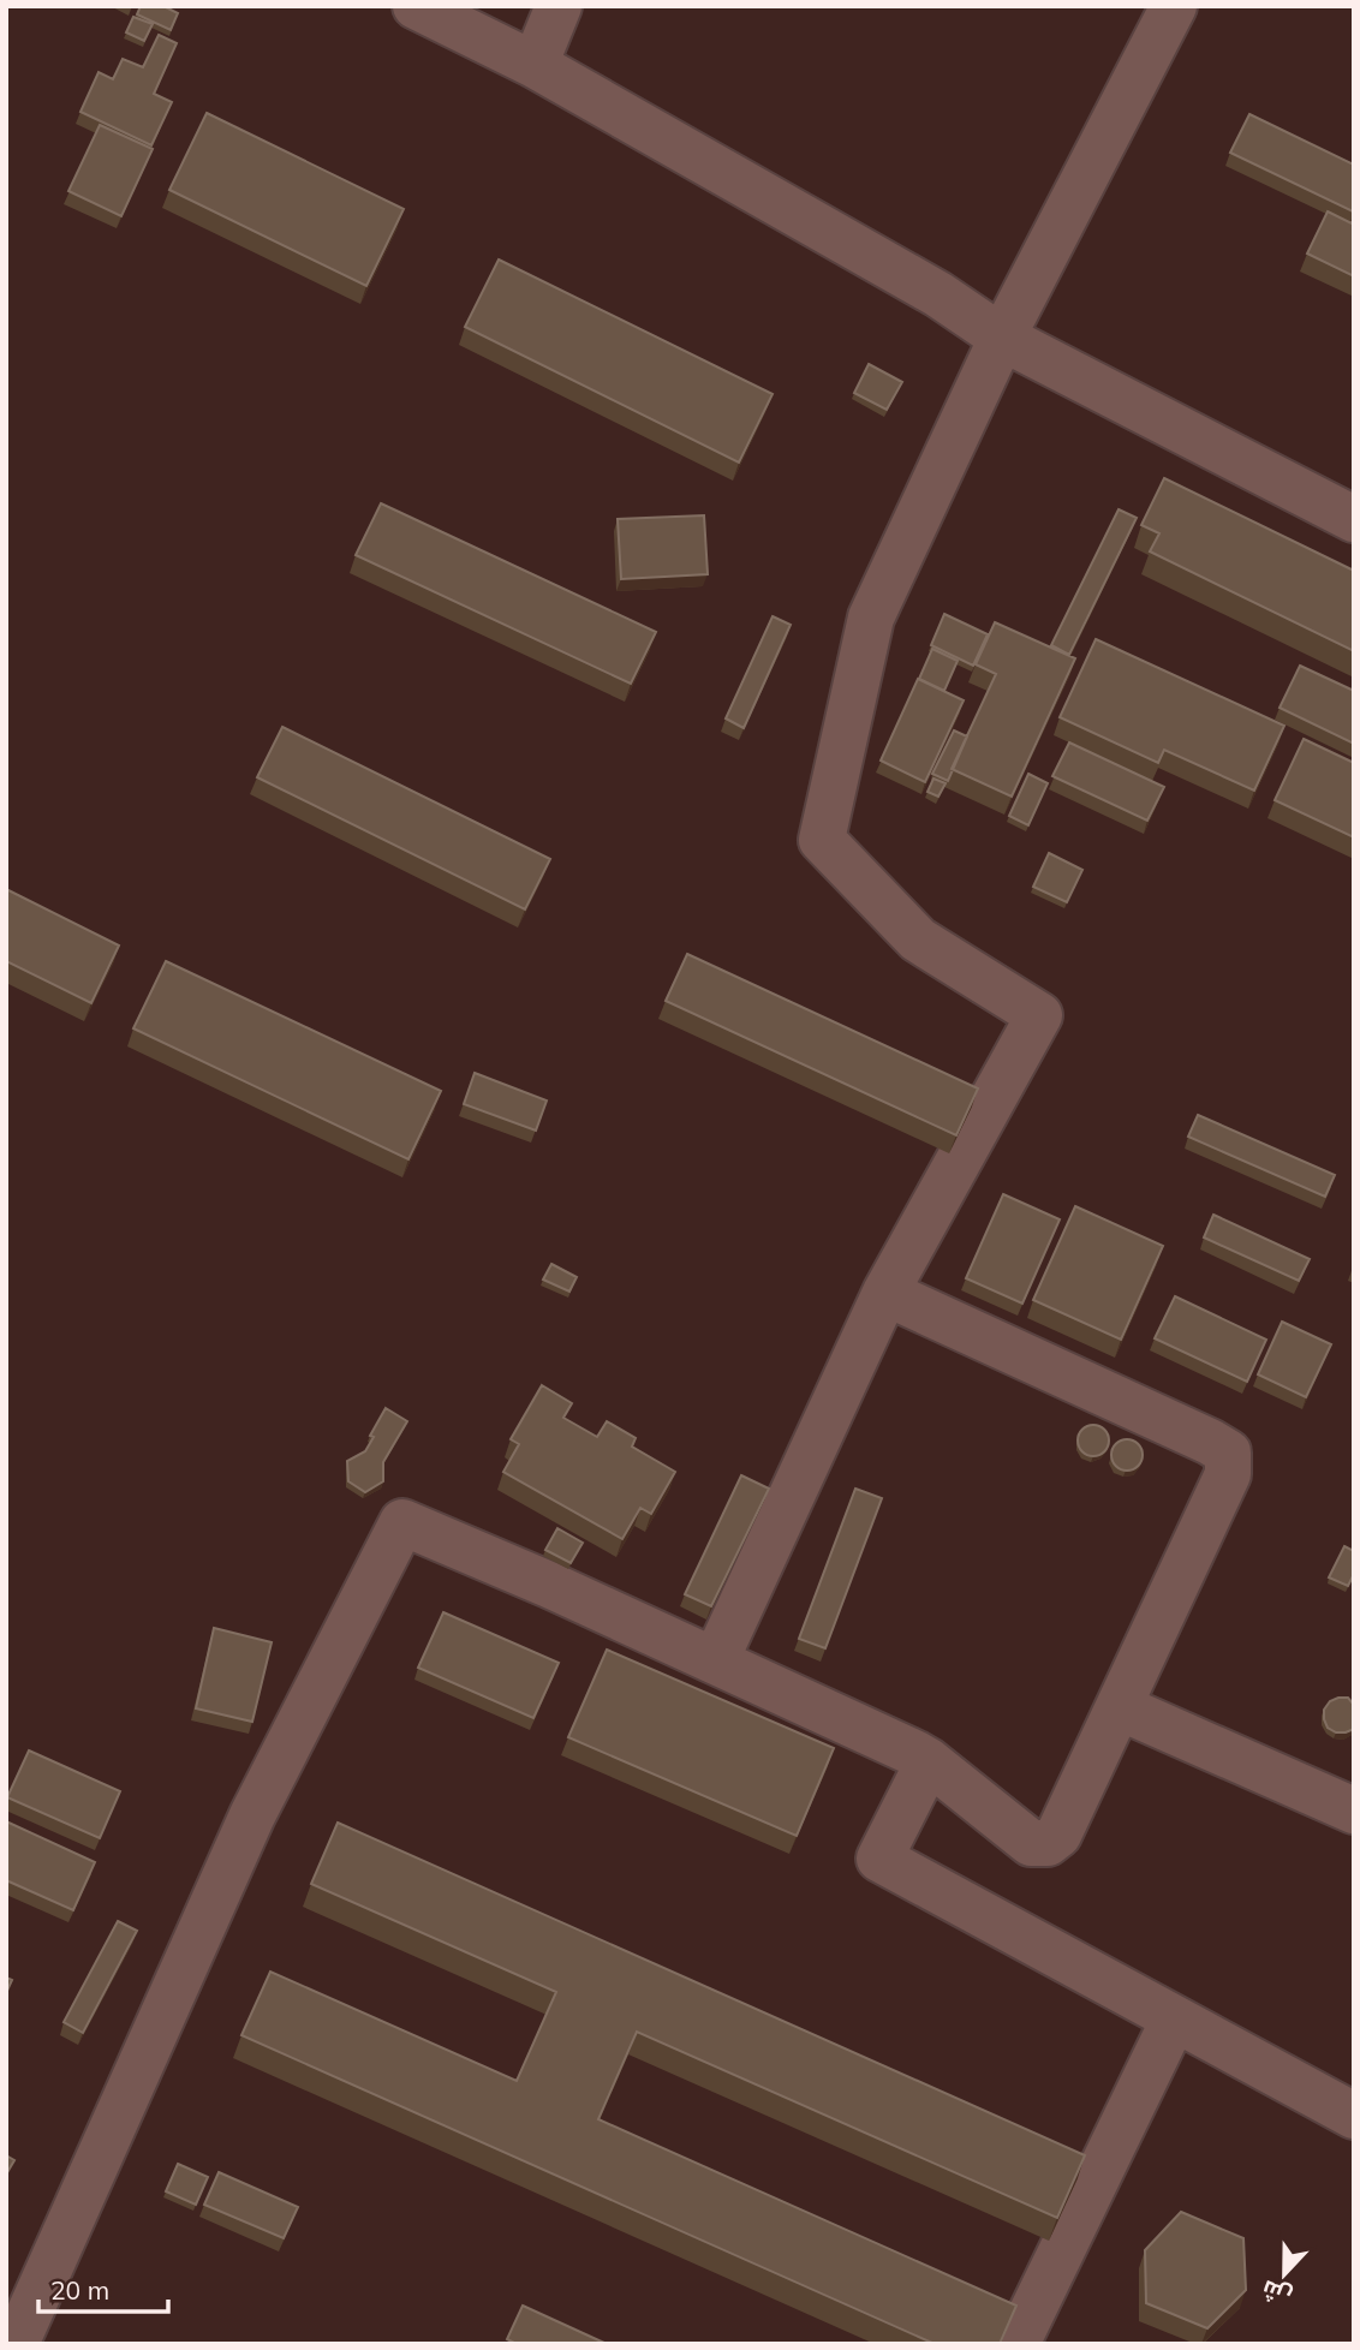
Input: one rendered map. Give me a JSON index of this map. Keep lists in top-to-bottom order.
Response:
{
  "scale_bar": "20 m",
  "north": "bottom"
}
